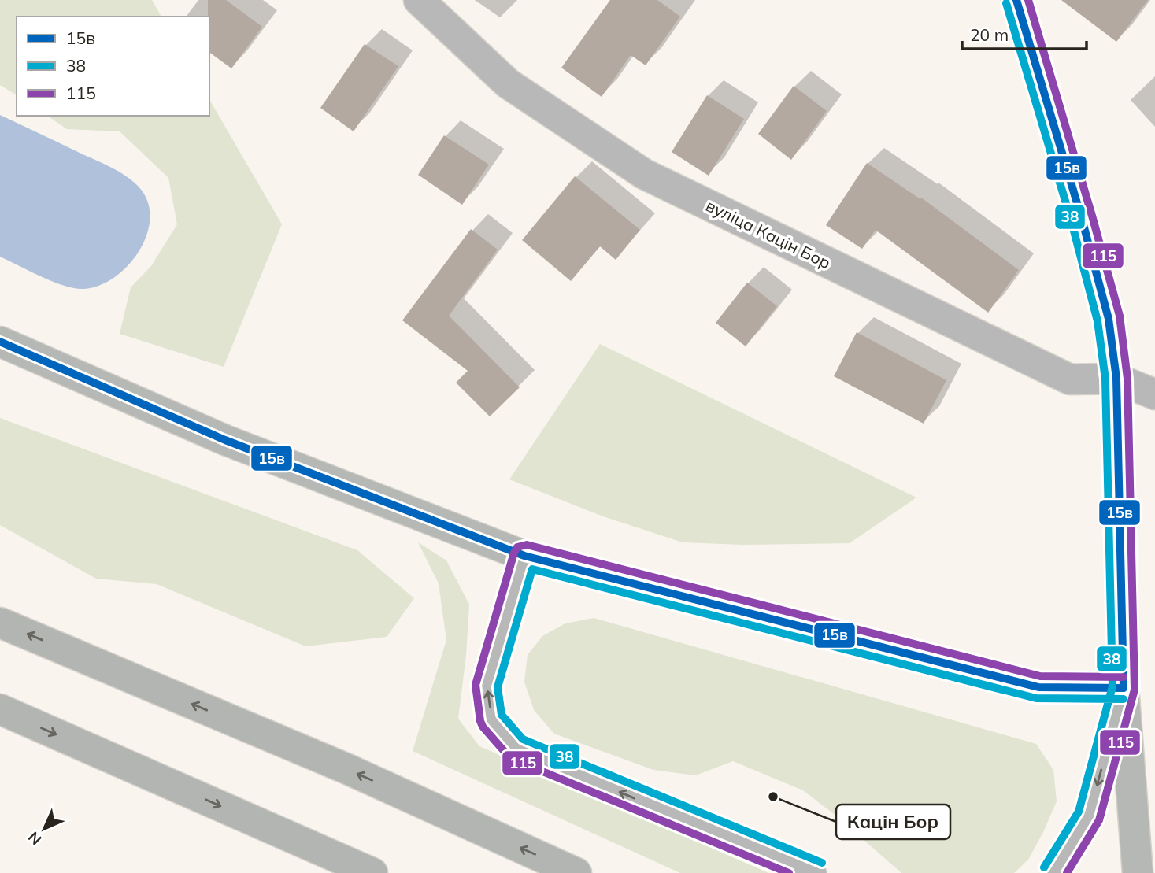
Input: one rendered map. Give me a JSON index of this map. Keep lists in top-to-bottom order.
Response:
{
  "streets": {
    "street": ["вуліца Кацін Бор"]
  },
  "places": ["Кацін Бор"],
  "lines": ["transit line 15в", "transit line 115", "transit line 38"],
  "legend": ["15в", "38", "115"],
  "scale_bar": "20 m",
  "north": "bottom left"
}
